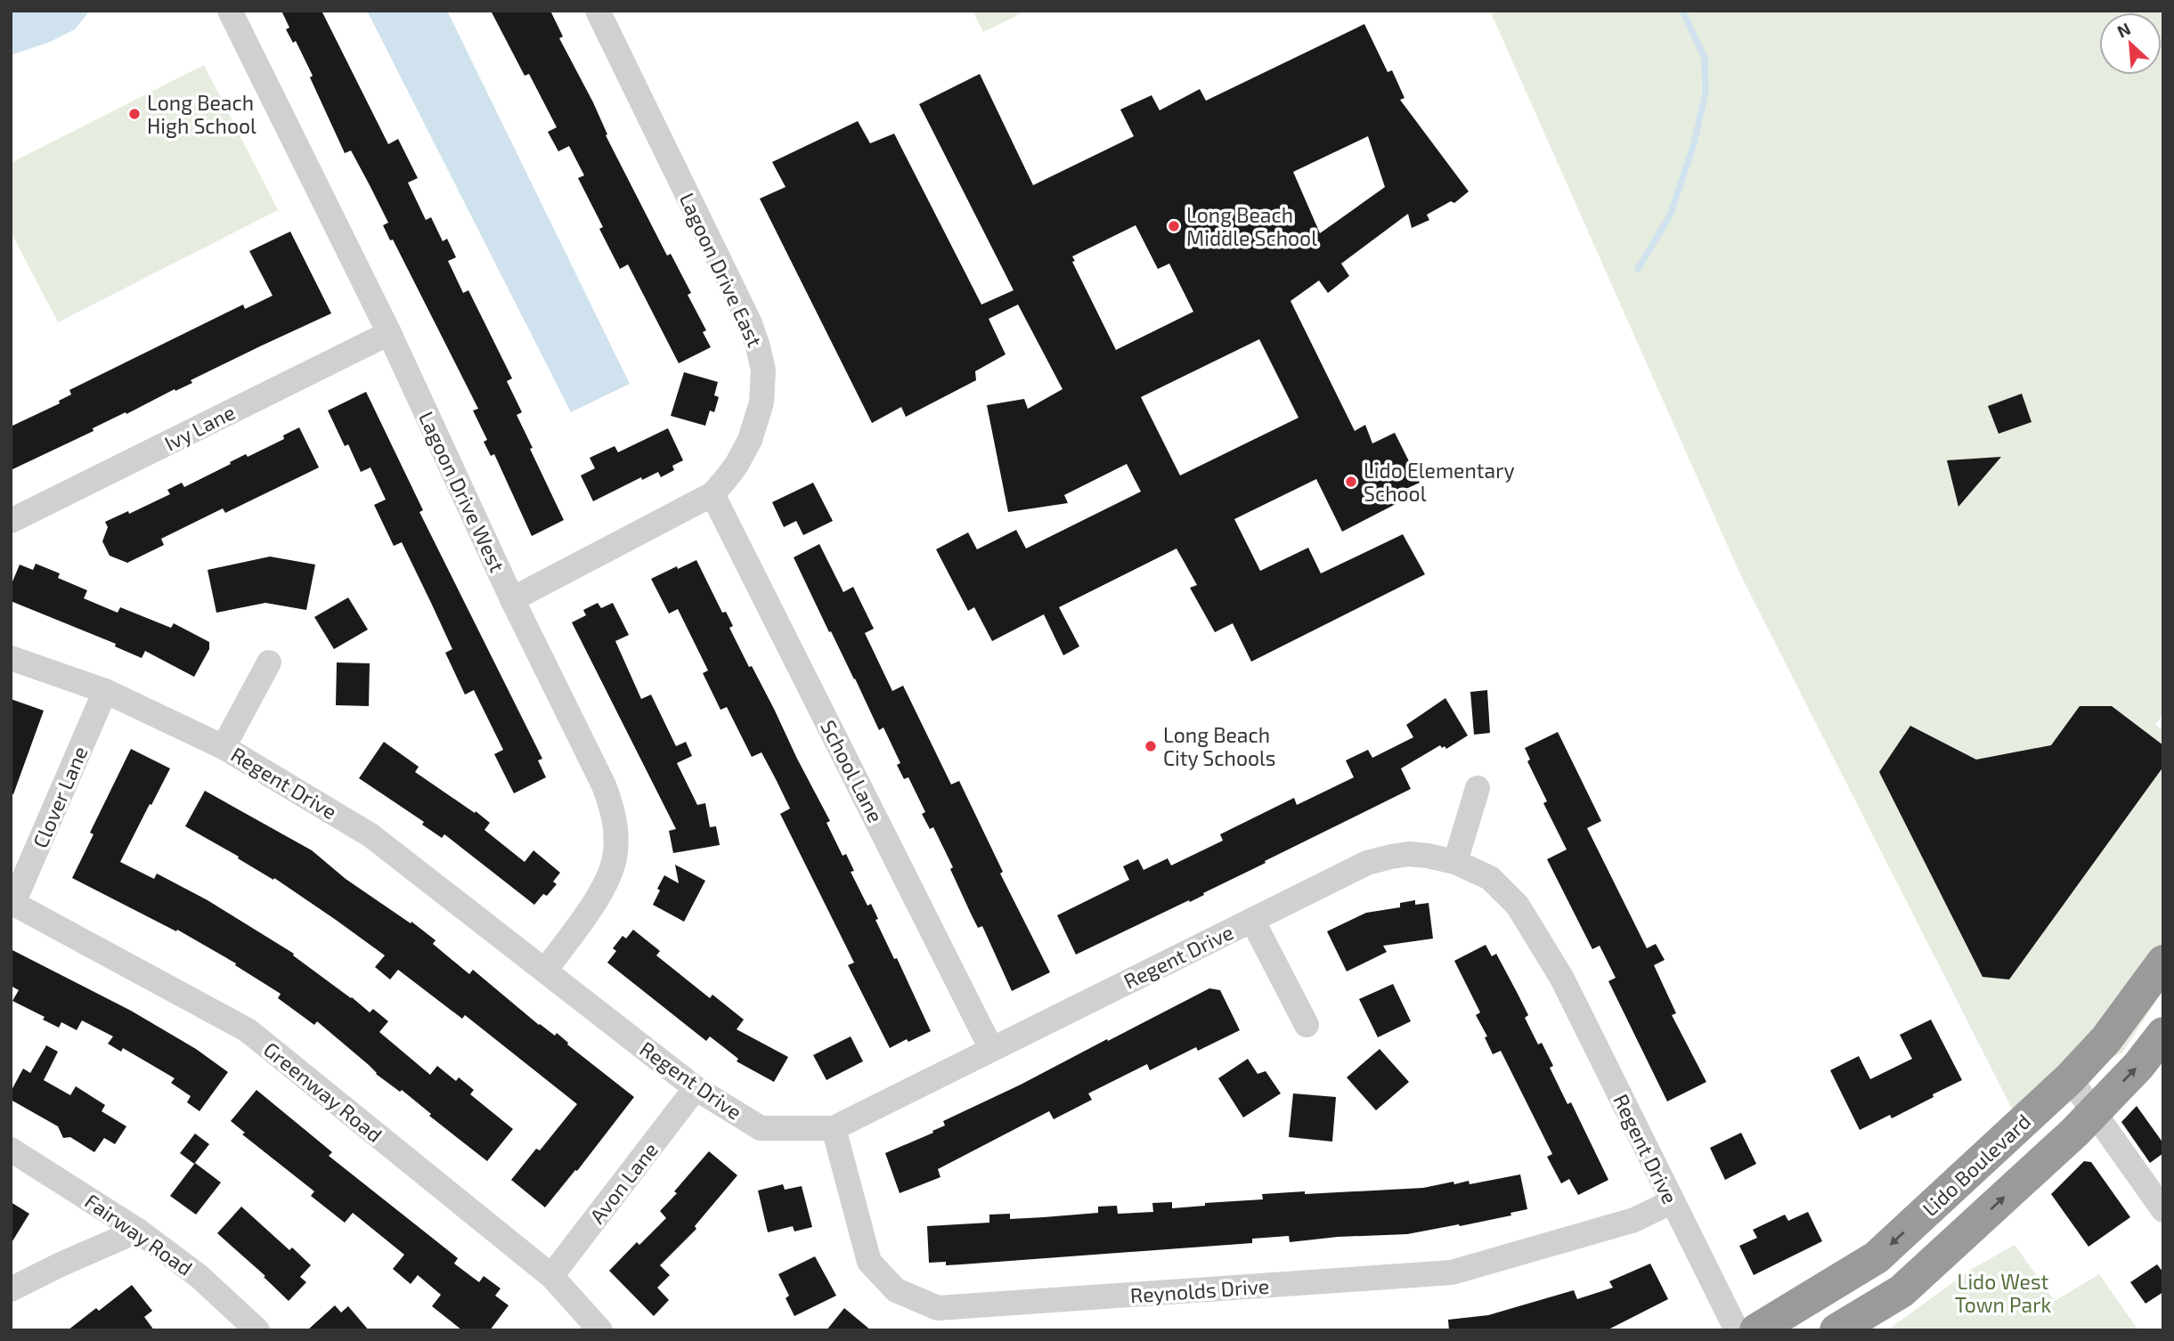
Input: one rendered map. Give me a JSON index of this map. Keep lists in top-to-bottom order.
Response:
{
  "streets": {
    "highway": ["Lido Boulevard"],
    "street": [
      "Lagoon Drive East",
      "Ivy Lane",
      "Lagoon Drive West",
      "School Lane",
      "Regent Drive",
      "Clover Lane",
      "Greenway Road",
      "Avon Lane",
      "Fairway Road",
      "Reynolds Drive"
    ]
  },
  "crossings": [
    ["Lagoon Drive East", "Lagoon Drive West"],
    ["Lagoon Drive East", "School Lane"],
    ["Ivy Lane", "Lagoon Drive West"],
    ["Lagoon Drive West", "Regent Drive"],
    ["School Lane", "Regent Drive"],
    ["Regent Drive", "Clover Lane"],
    ["Regent Drive", "Avon Lane"],
    ["Regent Drive", "Reynolds Drive"],
    ["Clover Lane", "Greenway Road"],
    ["Greenway Road", "Avon Lane"]
  ],
  "parks": ["Lido West Town Park"],
  "places": [
    "Long Beach High School",
    "Long Beach Middle School",
    "Lido Elementary School",
    "Long Beach City Schools"
  ],
  "north": "top left"
}
